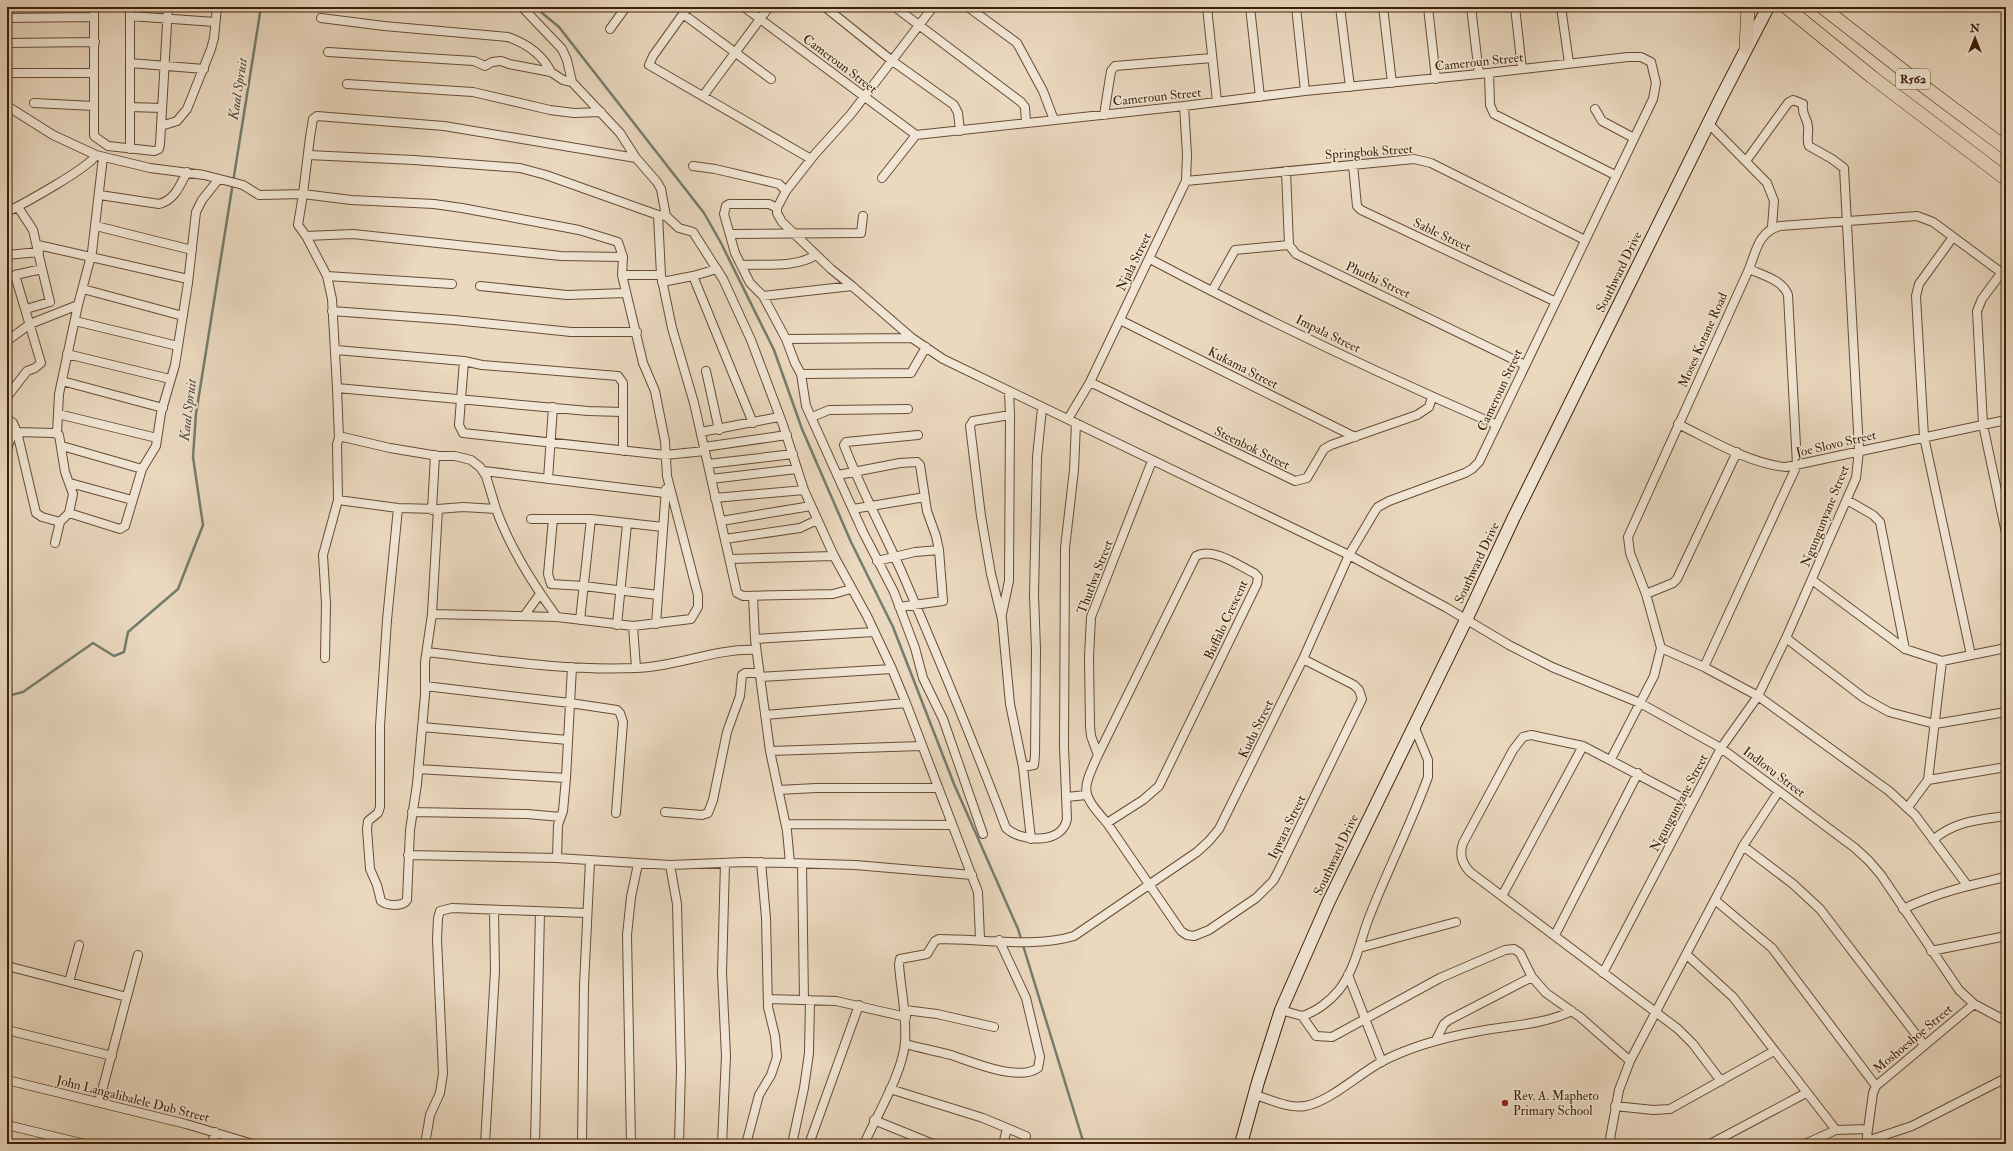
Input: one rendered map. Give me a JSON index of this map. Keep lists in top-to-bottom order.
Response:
{
  "streets": {
    "main road": ["R562", "Southward Drive"],
    "street": [
      "Cameroun Street",
      "Springbok Street",
      "Sable Street",
      "Njala Street",
      "Phuthi Street",
      "Impala Street",
      "Moses Kotane Road",
      "Kukama Street",
      "Joe Slovo Street",
      "Steenbok Street",
      "Ngungunyane Street",
      "Thutlwa Street",
      "Buffalo Crescent",
      "Kudu Street",
      "Indlovu Street",
      "Iqwara Street",
      "Moshoeshoe Street",
      "John Langalibalele Dub Street"
    ]
  },
  "crossings": [
    ["Cameroun Street", "Springbok Street"],
    ["Cameroun Street", "Sable Street"],
    ["Cameroun Street", "Njala Street"],
    ["Cameroun Street", "Phuthi Street"],
    ["Cameroun Street", "Impala Street"],
    ["Cameroun Street", "Kudu Street"],
    ["Cameroun Street", "Indlovu Street"],
    ["Springbok Street", "Sable Street"],
    ["Springbok Street", "Njala Street"],
    ["Njala Street", "Impala Street"],
    ["Njala Street", "Kukama Street"],
    ["Njala Street", "Steenbok Street"],
    ["Njala Street", "Indlovu Street"],
    ["Southward Drive", "Indlovu Street"],
    ["Impala Street", "Steenbok Street"],
    ["Moses Kotane Road", "Joe Slovo Street"],
    ["Moses Kotane Road", "Indlovu Street"],
    ["Kukama Street", "Steenbok Street"],
    ["Joe Slovo Street", "Ngungunyane Street"],
    ["Ngungunyane Street", "Indlovu Street"],
    ["Thutlwa Street", "Buffalo Crescent"],
    ["Thutlwa Street", "Indlovu Street"],
    ["Kudu Street", "Indlovu Street"],
    ["Kudu Street", "Iqwara Street"],
    ["Indlovu Street", "Moshoeshoe Street"]
  ],
  "water": ["Kaal Spruit"],
  "places": ["Rev. A. Mapheto Primary School"],
  "north": "top"
}
